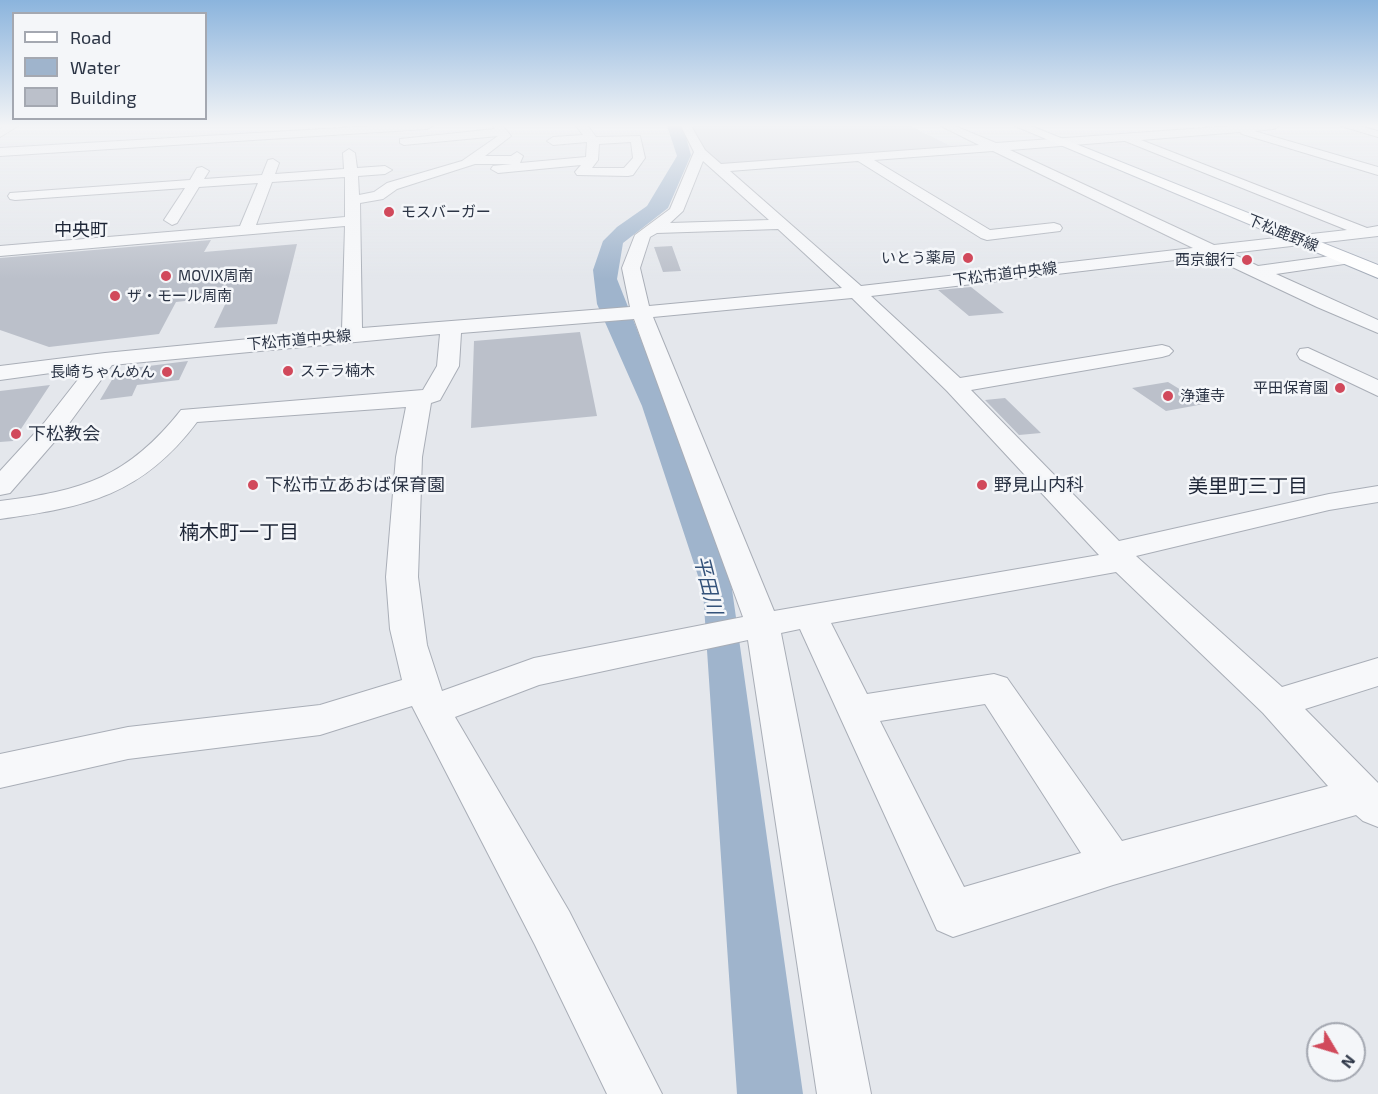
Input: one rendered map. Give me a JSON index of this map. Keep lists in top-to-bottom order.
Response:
{
  "streets": {
    "main road": ["下松鹿野線"],
    "street": ["下松市道中央線"]
  },
  "crossings": [
    ["下松鹿野線", "下松市道中央線"]
  ],
  "districts": ["中央町", "美里町三丁目", "楠木町一丁目"],
  "water": ["平田川"],
  "places": [
    "モスバーガー",
    "いとう薬局",
    "西京銀行",
    "MOVIX周南",
    "ザ・モール周南",
    "ステラ楠木",
    "長崎ちゃんめん",
    "平田保育園",
    "浄蓮寺",
    "下松教会",
    "下松市立あおば保育園",
    "野見山内科"
  ],
  "legend": ["Road", "Water", "Building"],
  "north": "bottom right"
}
